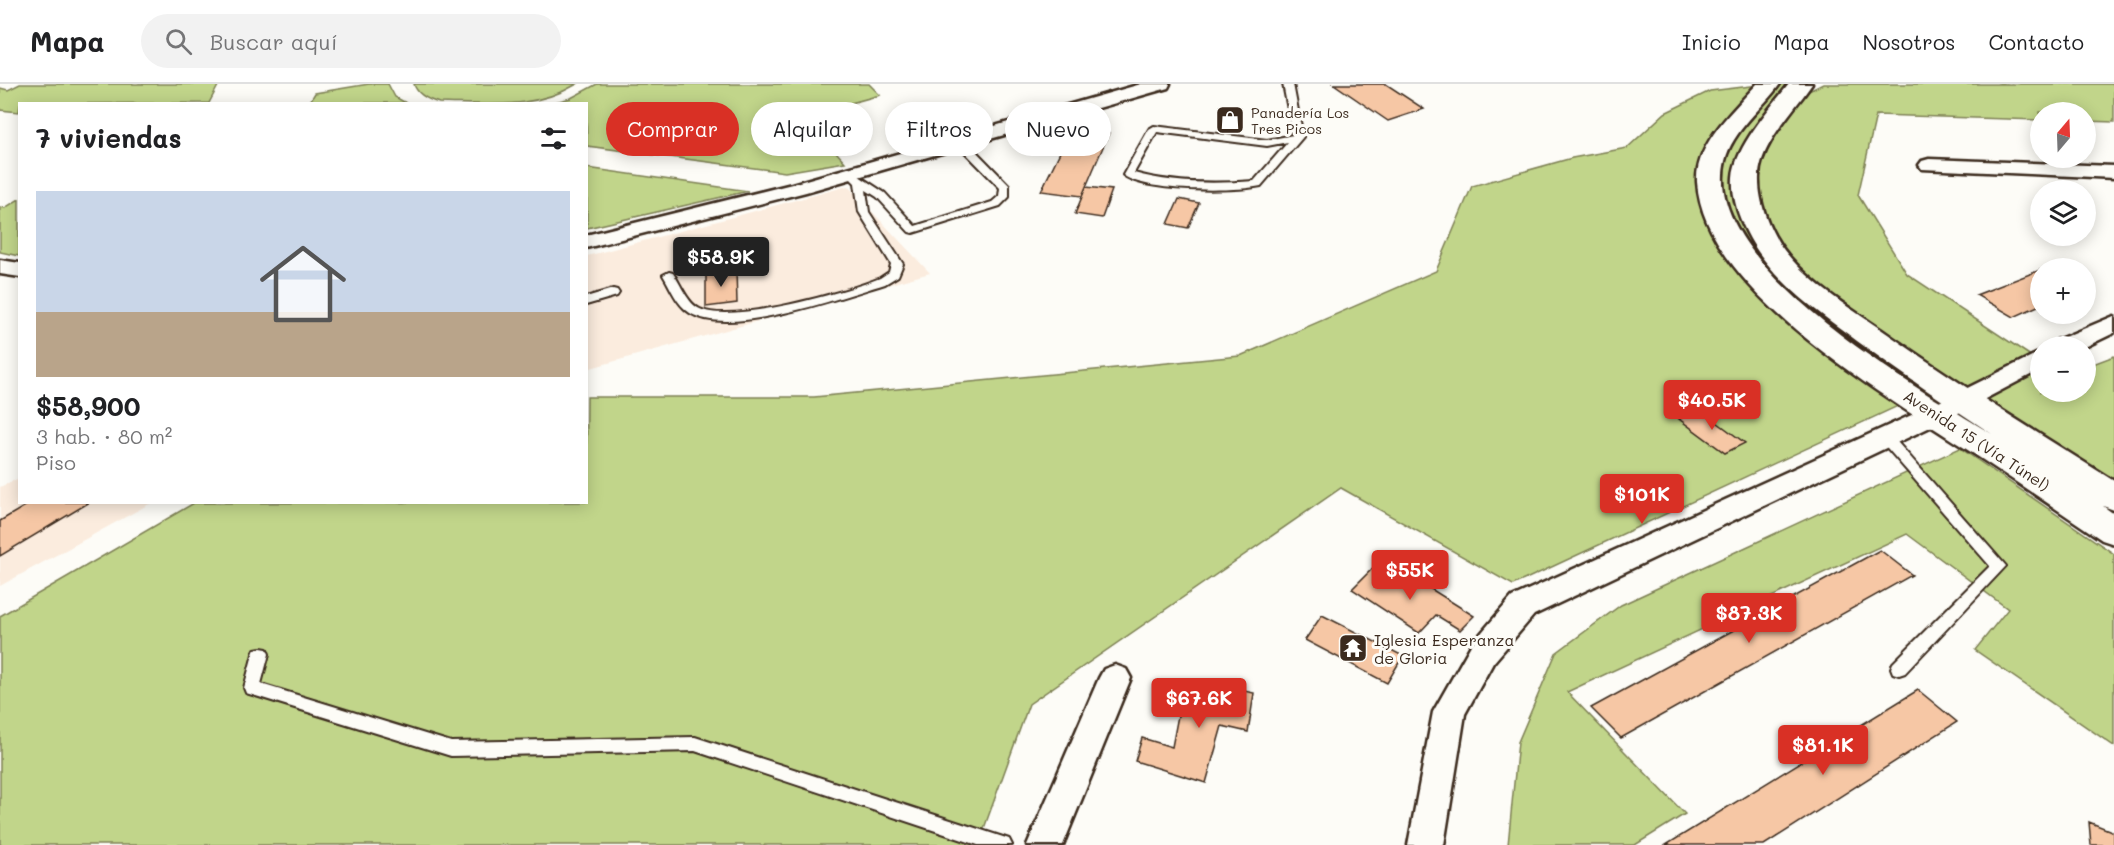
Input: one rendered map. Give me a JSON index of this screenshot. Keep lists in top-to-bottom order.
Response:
{
  "streets": {
    "main road": ["Avenida 15 (Vía Túnel)"]
  },
  "places": {
    "shop": ["Panadería Los Tres Picos"],
    "temple": ["Iglesia Esperanza de Gloria"]
  },
  "north": "top",
  "page": {
    "header": "Mapa",
    "search": "Buscar aquí",
    "nav": [
      "Inicio",
      "Mapa",
      "Nosotros",
      "Contacto"
    ],
    "map_buttons": ["+", "−"],
    "chip": [
      "Comprar",
      "Alquilar",
      "Filtros",
      "Nuevo"
    ],
    "heading": "7 viviendas",
    "list": [
      {
        "name": "$58,900",
        "note": "3 hab. · 80 m² · Piso"
      }
    ],
    "price": [
      "$58.9K",
      "$40.5K",
      "$101K",
      "$55K",
      "$87.3K",
      "$67.6K",
      "$81.1K"
    ]
  }
}
